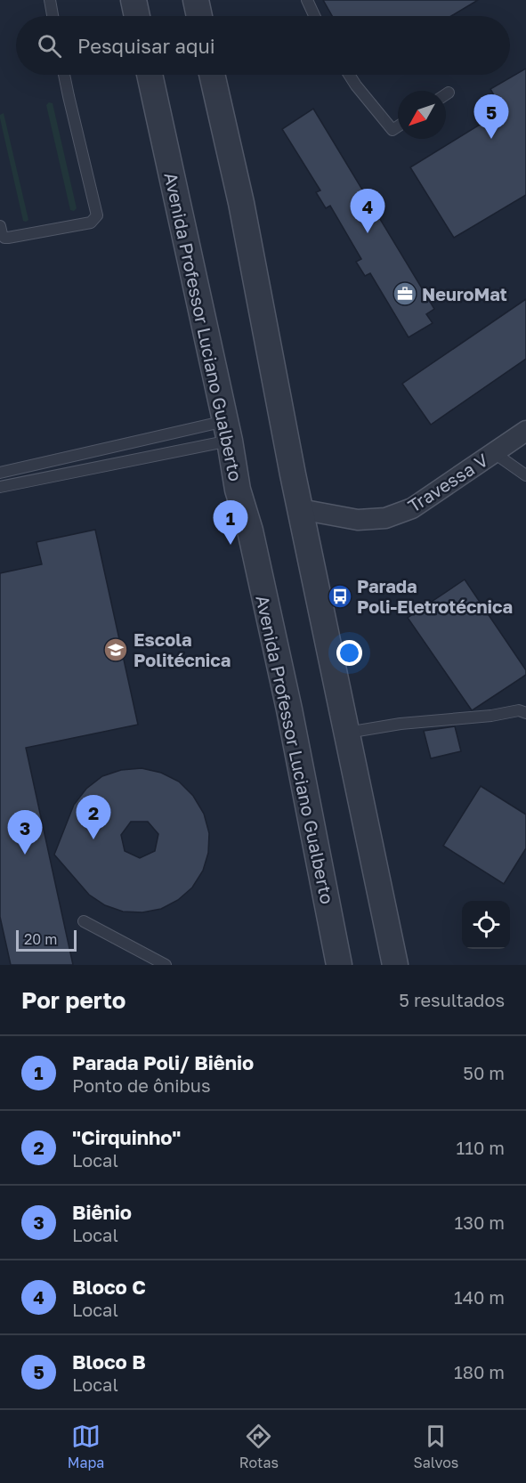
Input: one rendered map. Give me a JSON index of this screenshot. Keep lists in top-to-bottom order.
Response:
{
  "streets": {
    "street": ["Avenida Professor Luciano Gualberto", "Travessa V"]
  },
  "places": {
    "office": ["NeuroMat"],
    "bus stop": ["Parada Poli-Eletrotécnica"],
    "school or university": ["Escola Politécnica"]
  },
  "scale_bar": "20 m",
  "north": "bottom left",
  "page": {
    "search": "Pesquisar aqui",
    "pins": [
      "5",
      "4",
      "1",
      "2",
      "3"
    ],
    "scale": "20 m",
    "heading": ["Por perto", "5 resultados"],
    "list": [
      {
        "mark": "1",
        "name": "Parada Poli/ Biênio",
        "note": "Ponto de ônibus",
        "value": "50 m"
      },
      {
        "mark": "2",
        "name": "\"Cirquinho\"",
        "note": "Local",
        "value": "110 m"
      },
      {
        "mark": "3",
        "name": "Biênio",
        "note": "Local",
        "value": "130 m"
      },
      {
        "mark": "4",
        "name": "Bloco C",
        "note": "Local",
        "value": "140 m"
      },
      {
        "mark": "5",
        "name": "Bloco B",
        "note": "Local",
        "value": "180 m"
      }
    ],
    "nav": ["Mapa", "Rotas", "Salvos"]
  }
}
